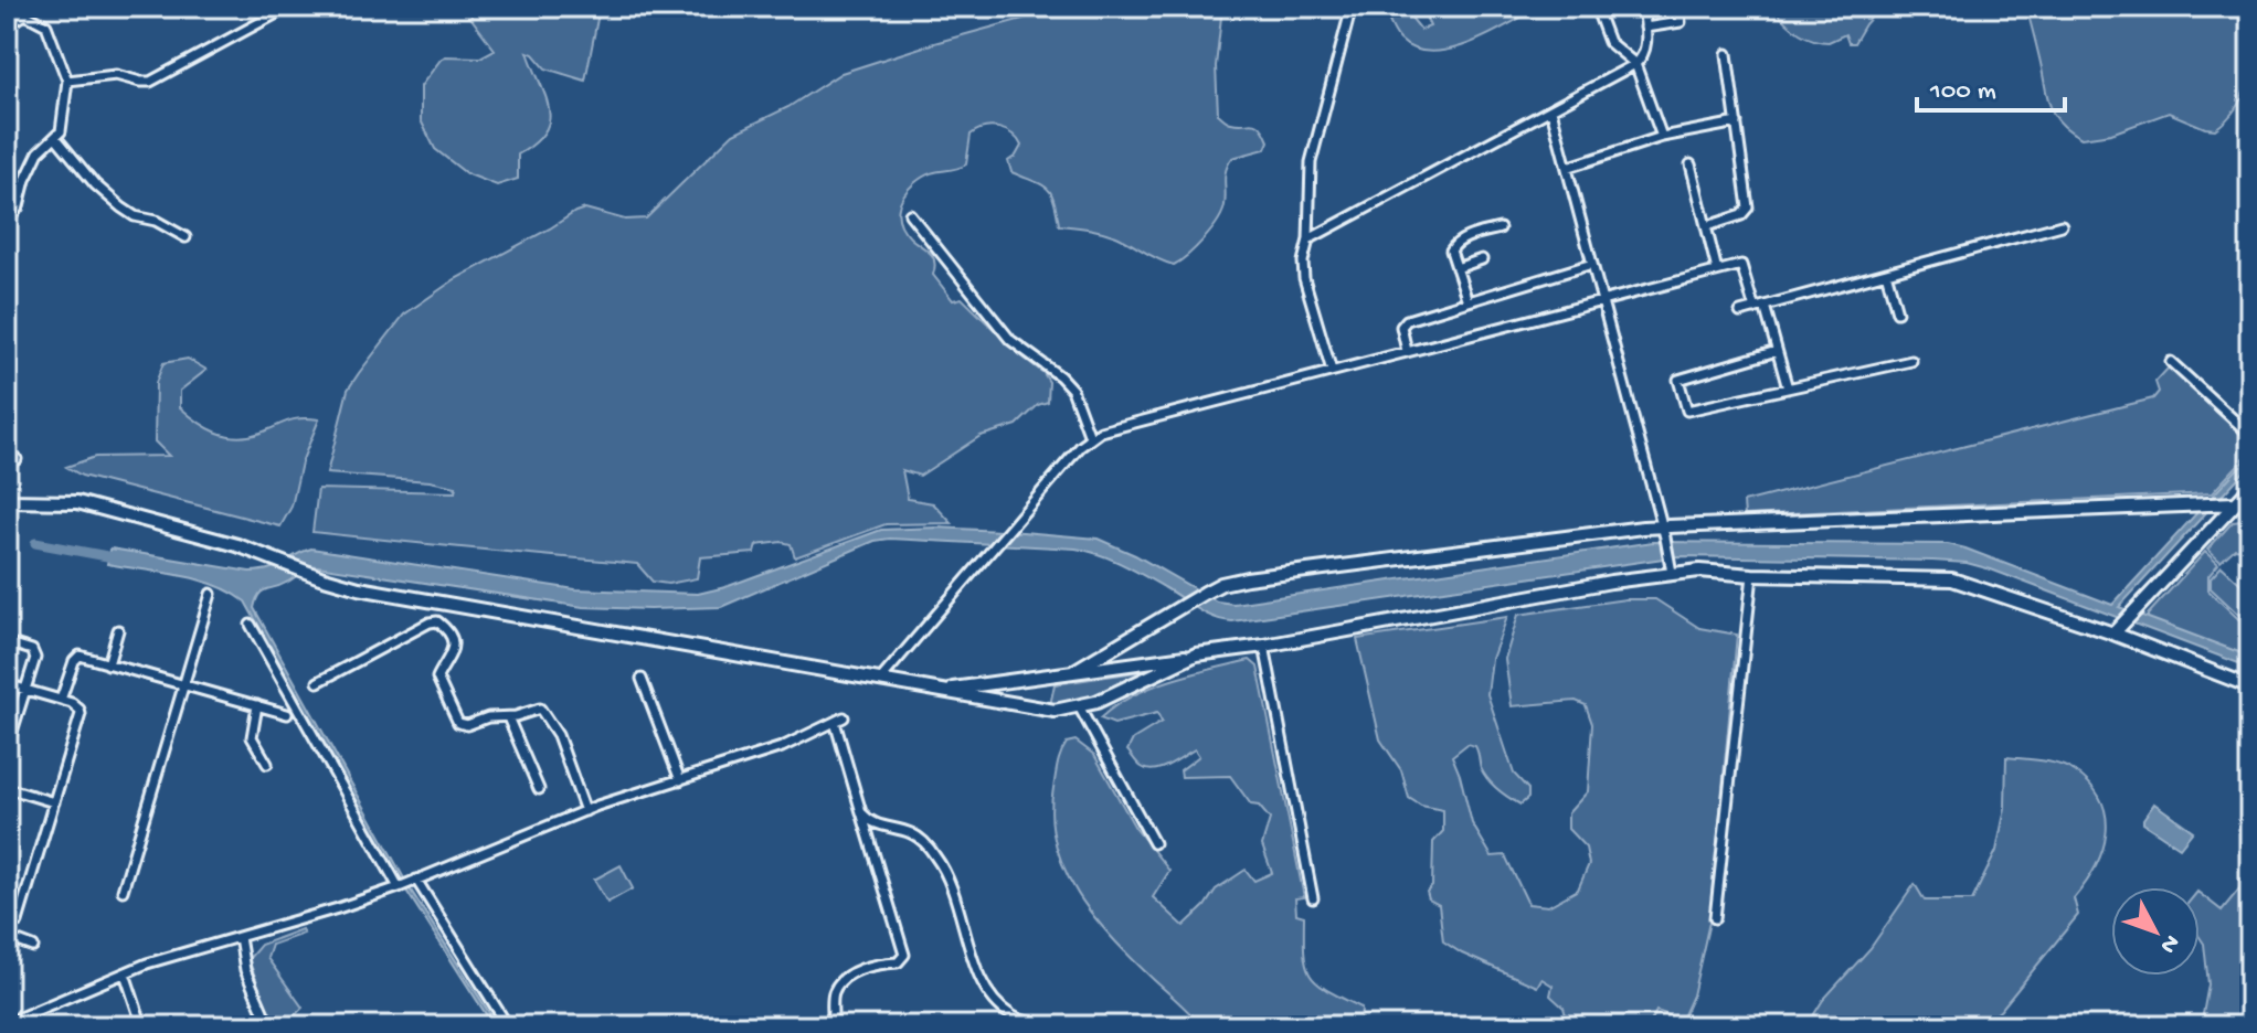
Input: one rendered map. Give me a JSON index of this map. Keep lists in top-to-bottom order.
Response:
{
  "scale_bar": "100 m",
  "north": "bottom right"
}
